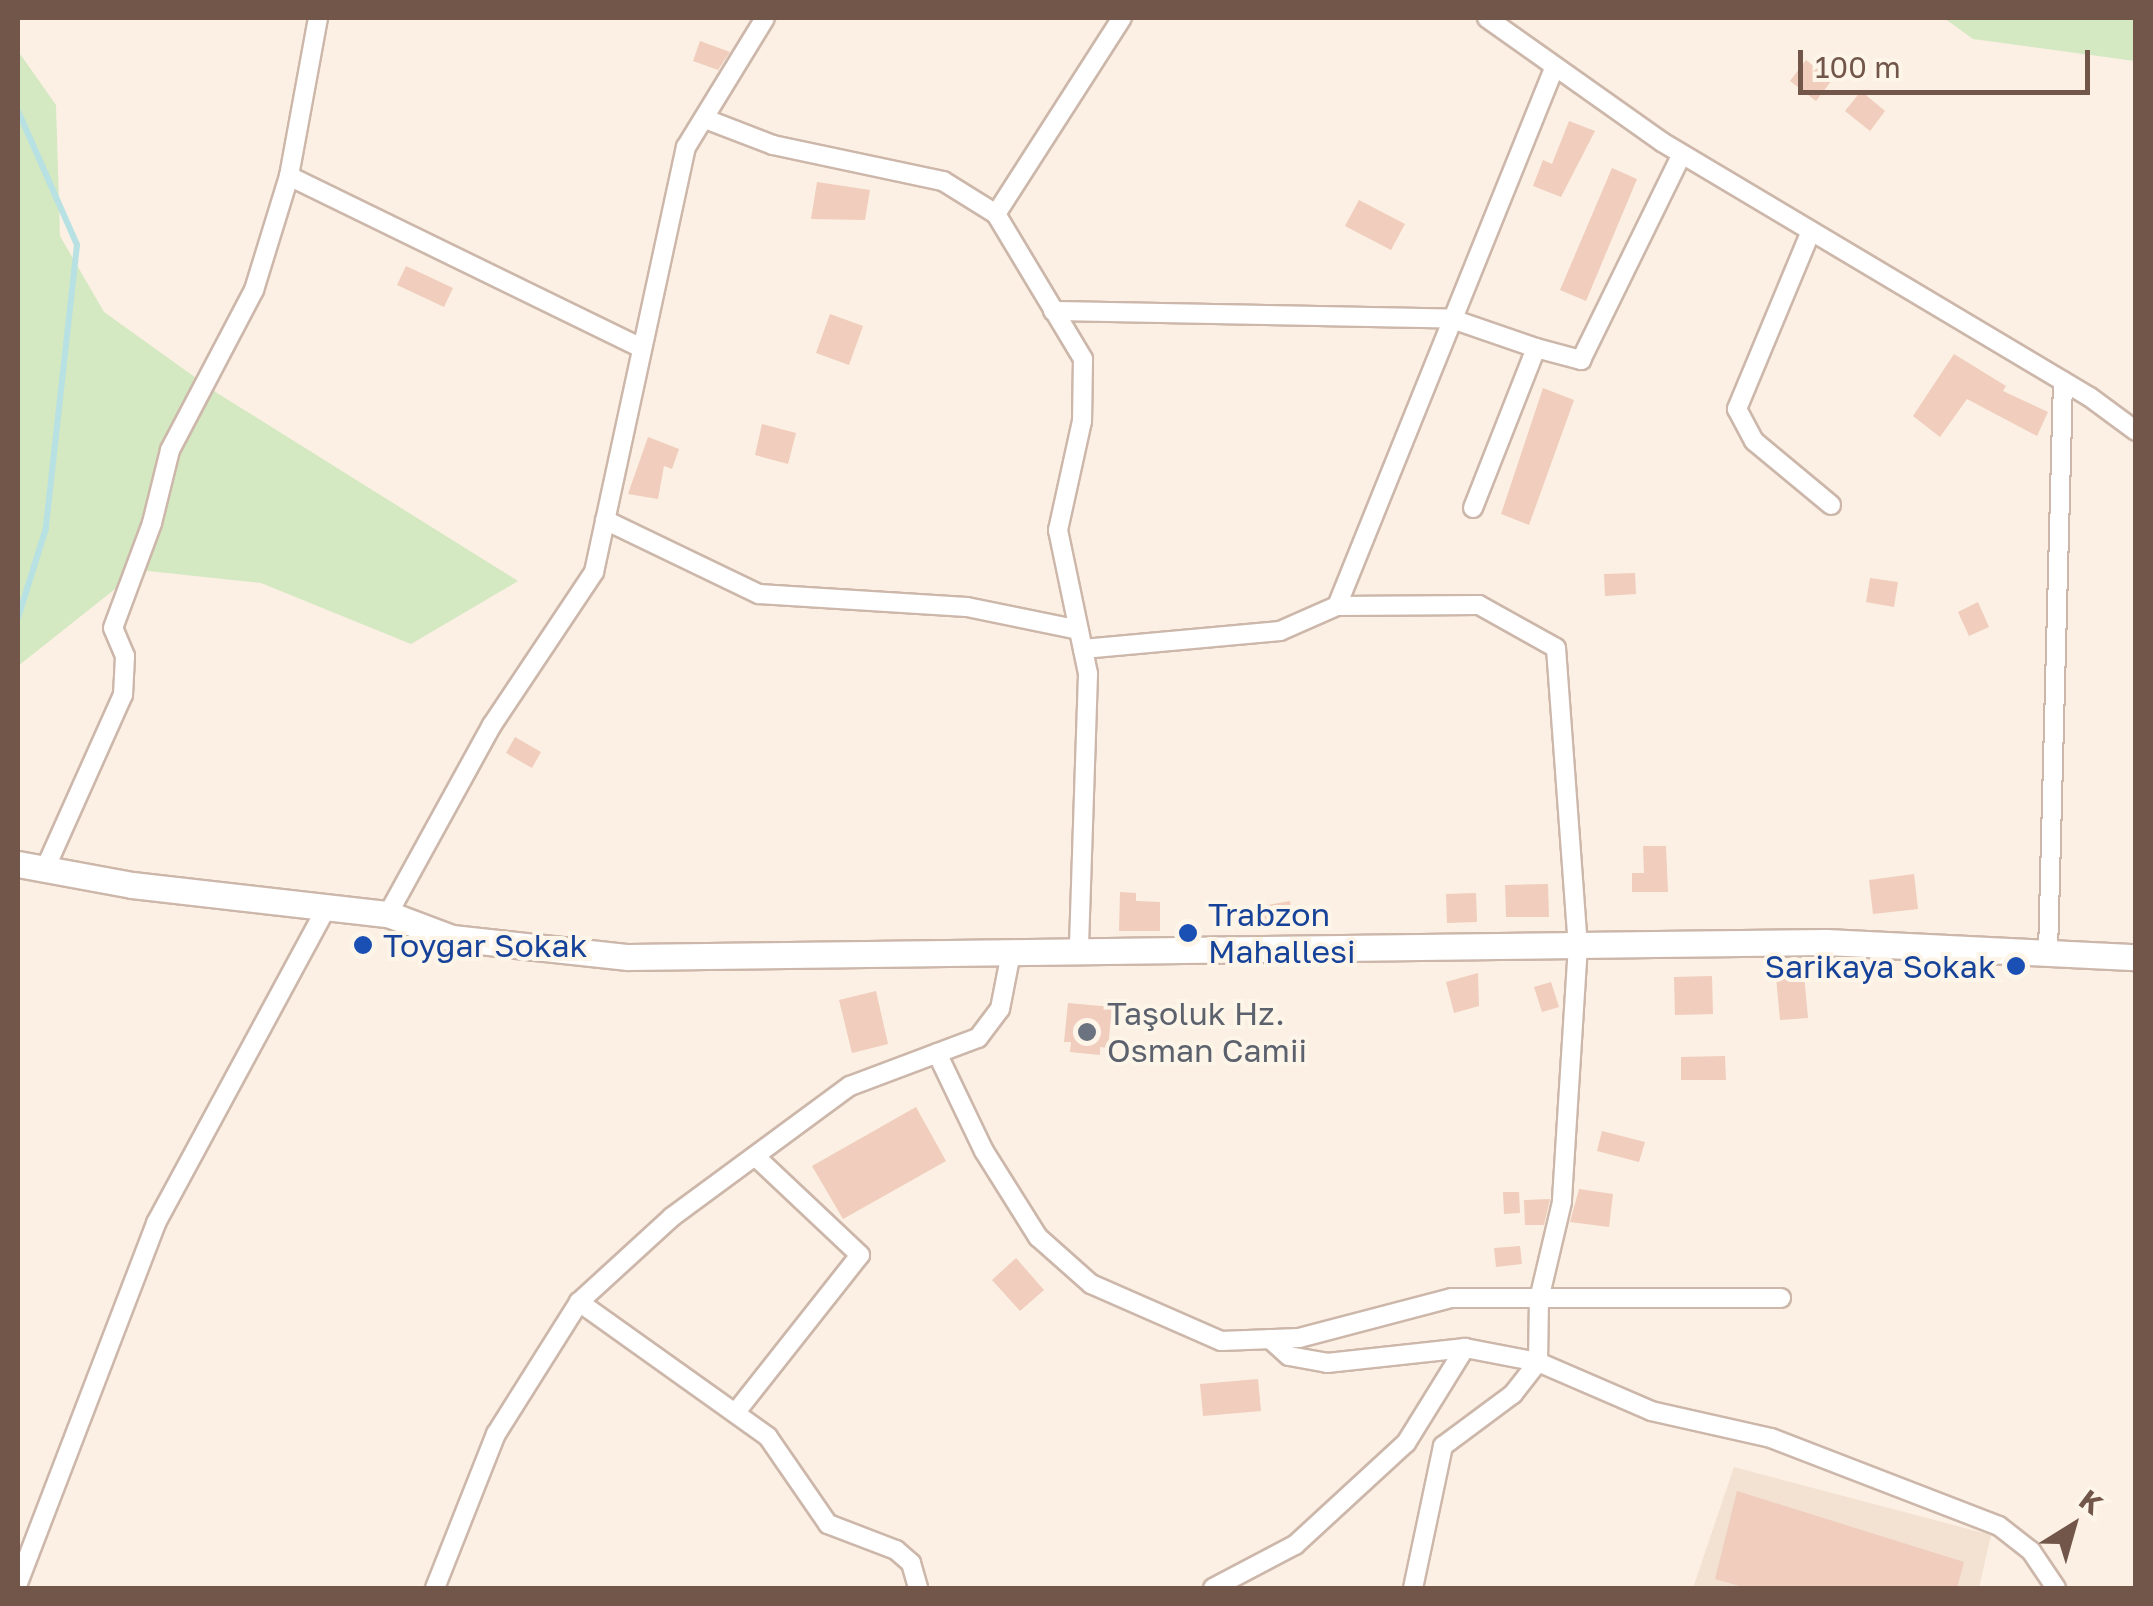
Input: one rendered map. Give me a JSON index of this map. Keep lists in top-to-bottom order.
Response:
{
  "places": [
    "Trabzon Mahallesi",
    "Toygar Sokak",
    "Sarikaya Sokak",
    "Taşoluk Hz. Osman Camii"
  ],
  "scale_bar": "100 m",
  "north": "top right"
}
